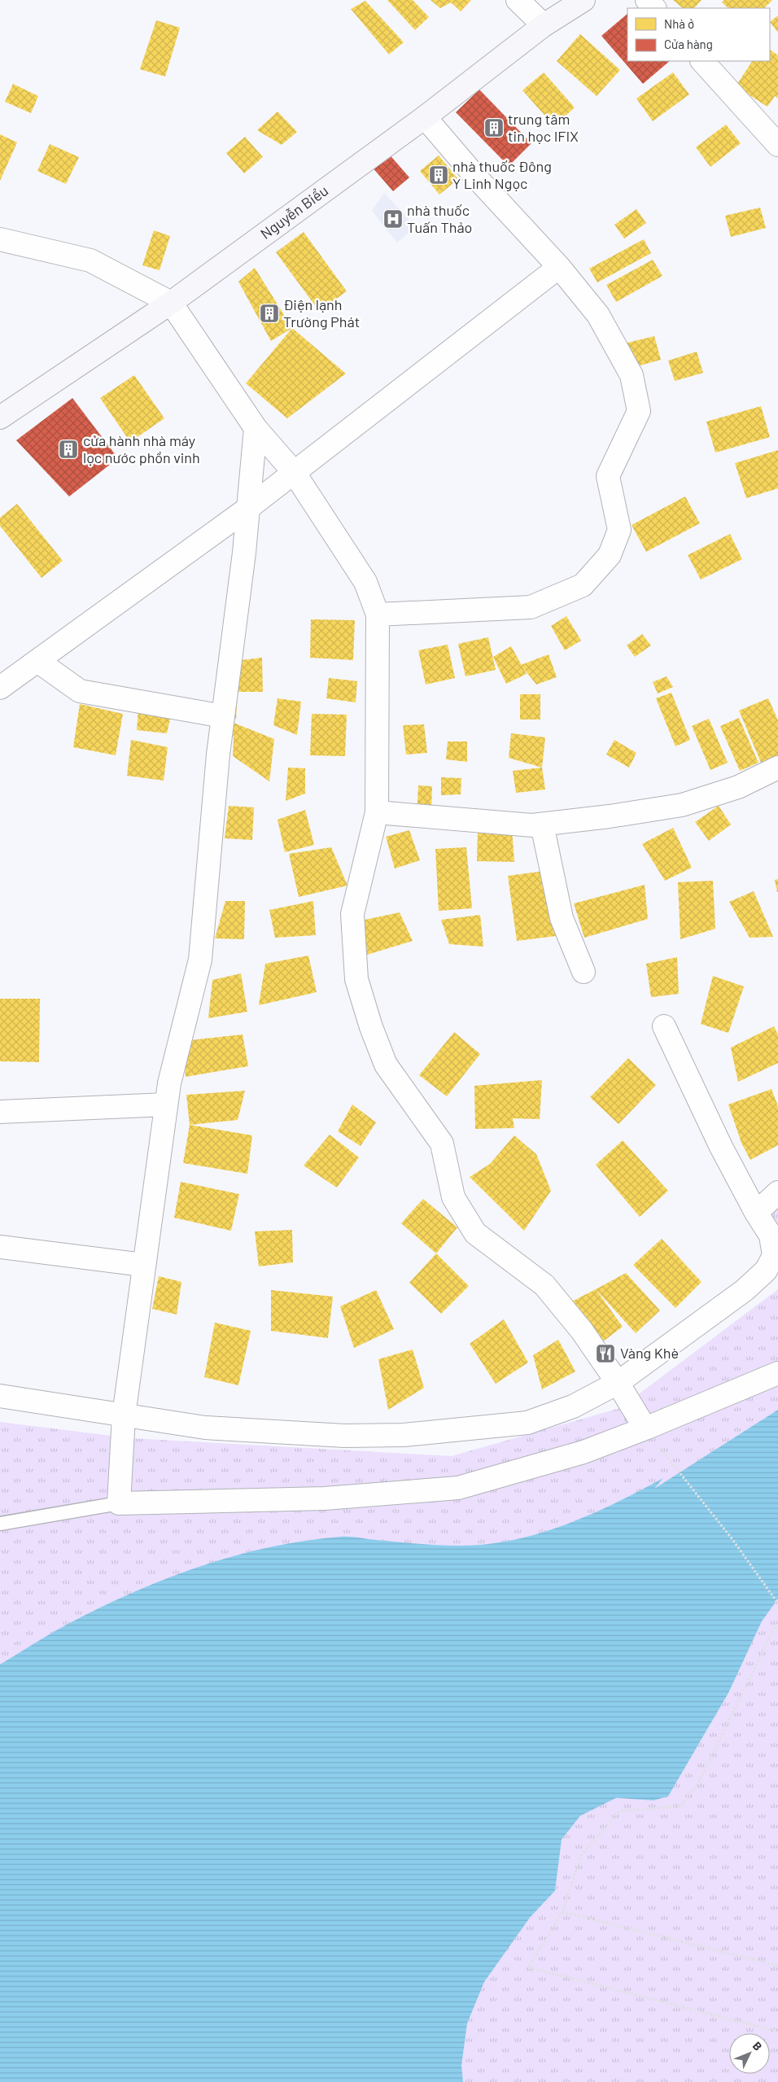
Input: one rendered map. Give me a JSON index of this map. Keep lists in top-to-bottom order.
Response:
{
  "streets": {
    "street": ["Nguyễn Biểu"]
  },
  "places": {
    "building": [
      "trung tâm tin học IFIX",
      "nhà thuốc Đông Y Linh Ngọc",
      "Điện lạnh Trường Phát",
      "cửa hành nhà máy lọc nước phồn vinh"
    ],
    "hospital": ["nhà thuốc Tuấn Thảo"],
    "restaurant": ["Vàng Khè"]
  },
  "legend": ["Nhà ở", "Cửa hàng"],
  "north": "top right"
}
